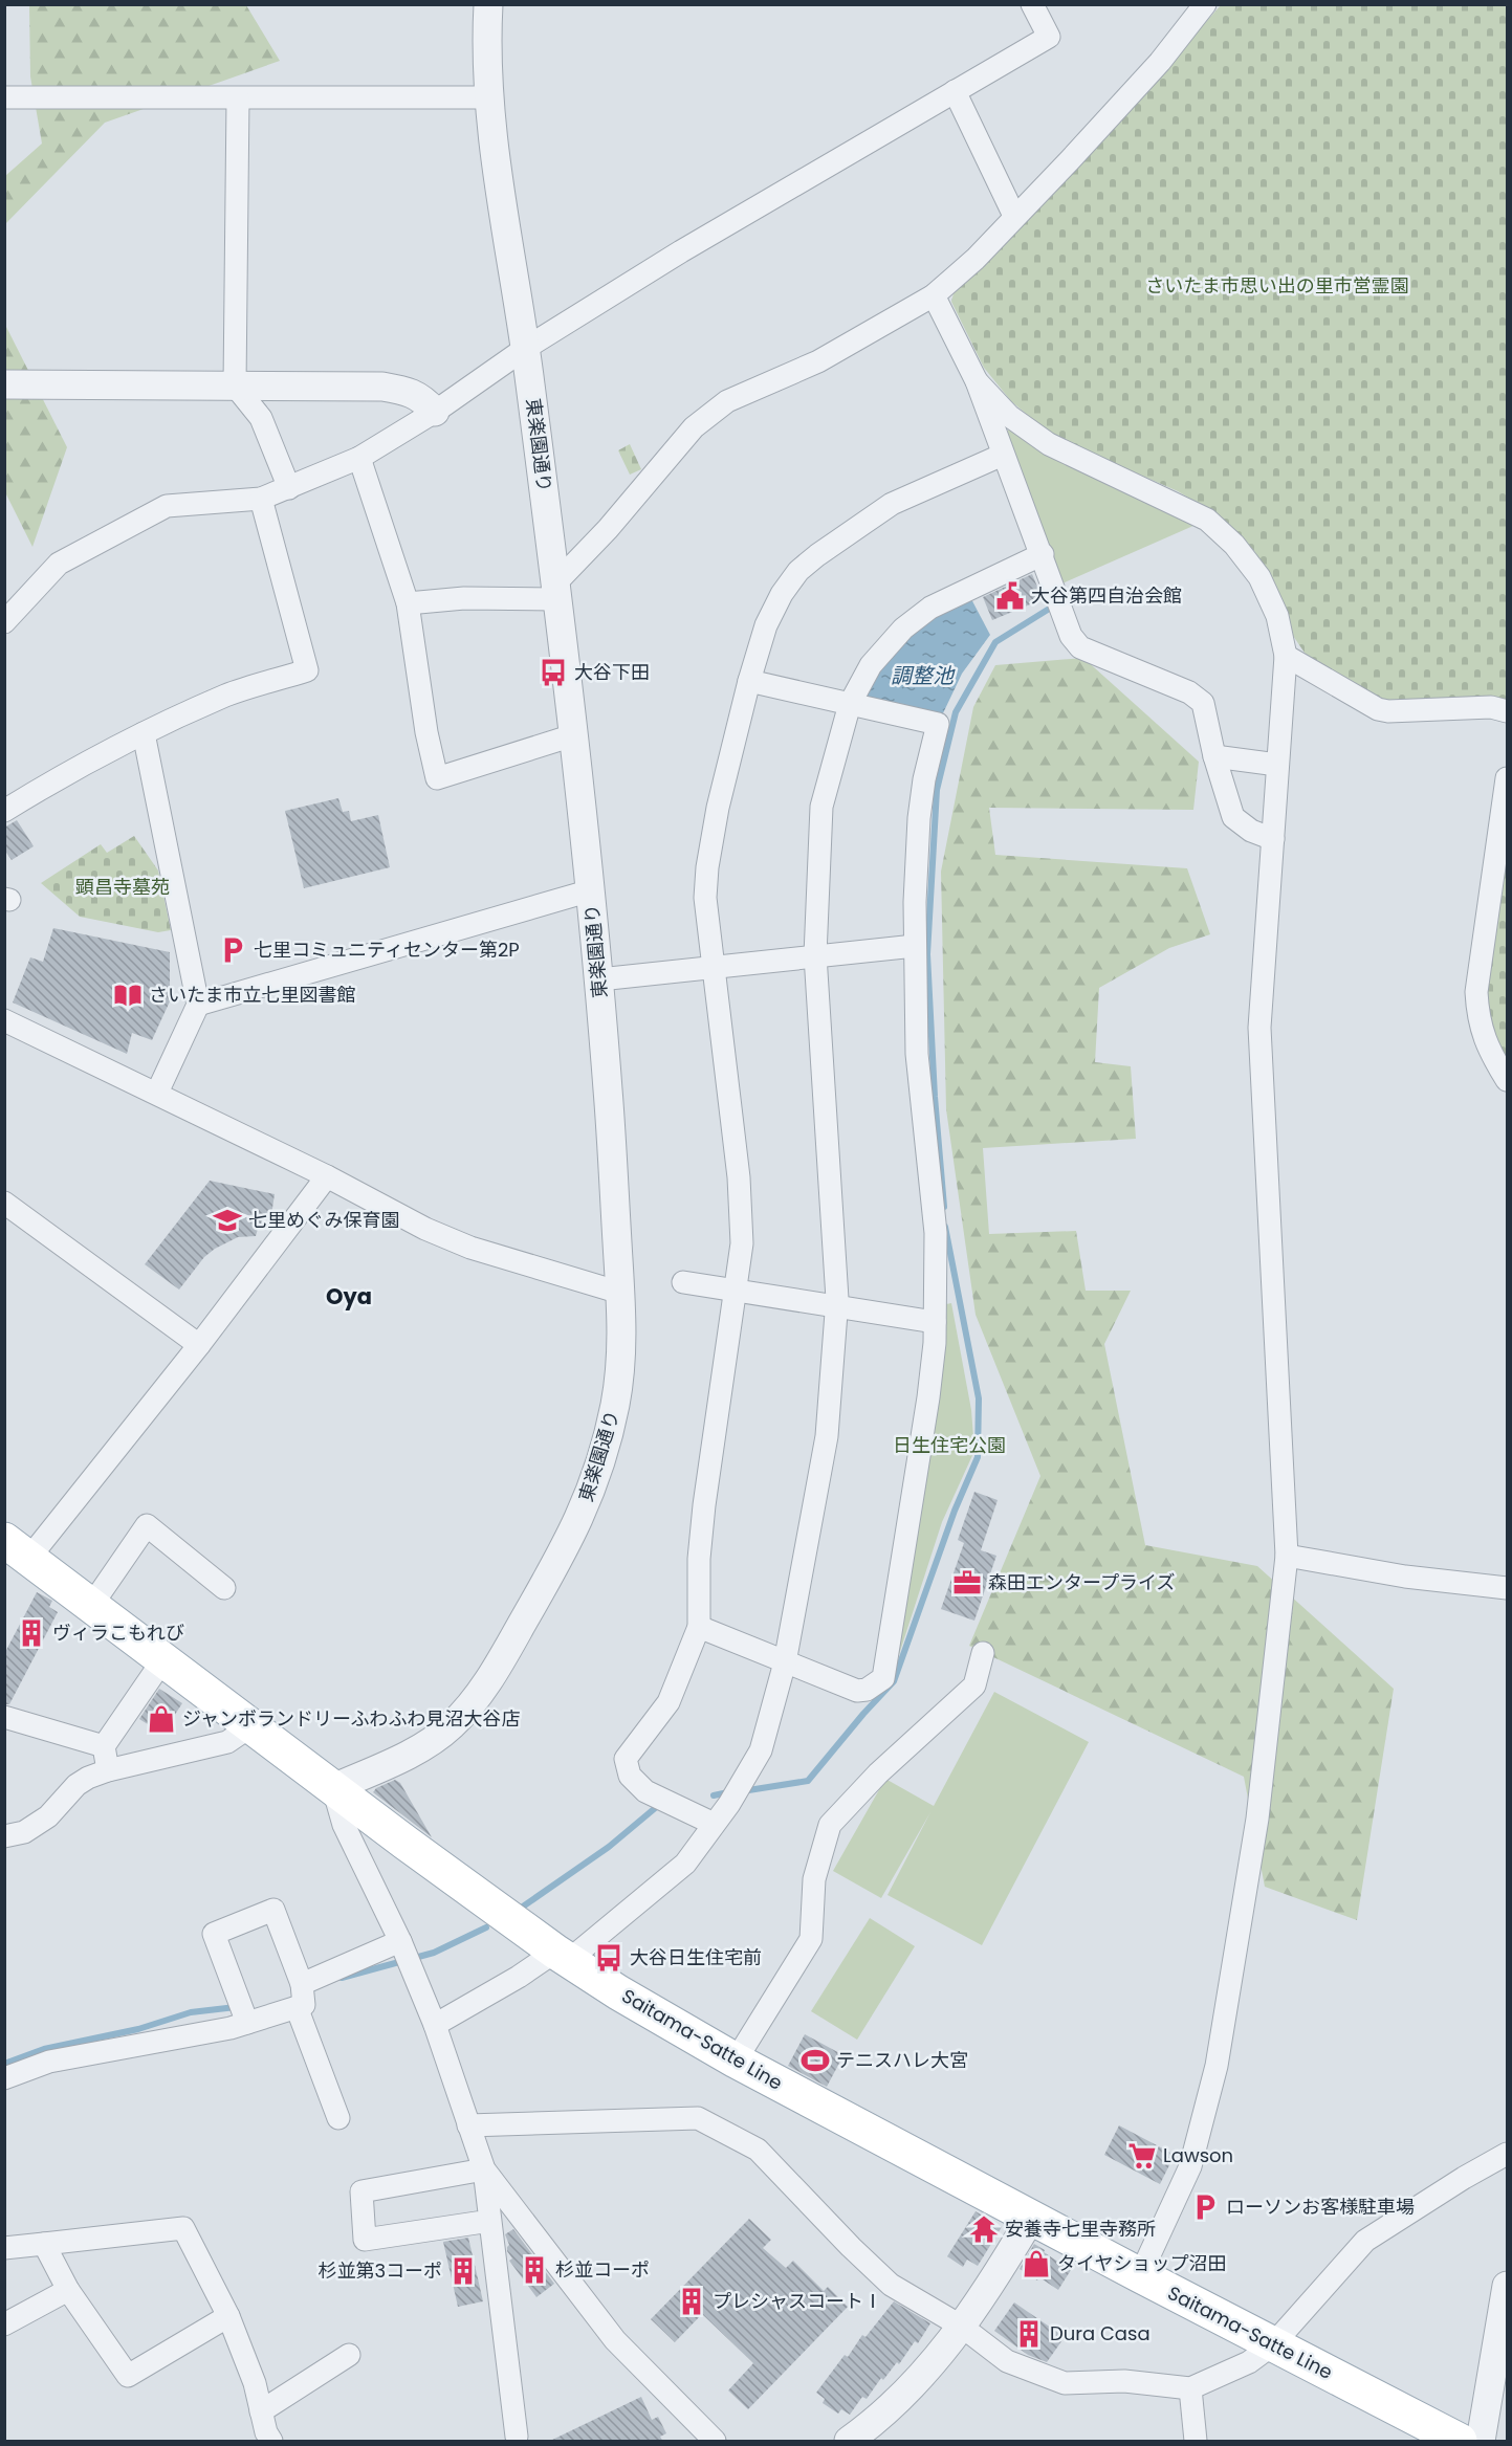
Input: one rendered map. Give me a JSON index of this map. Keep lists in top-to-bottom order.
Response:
{
  "streets": {
    "main road": ["Saitama-Satte Line"],
    "street": ["東楽園通り"]
  },
  "crossings": [
    ["東楽園通り", "Saitama-Satte Line"]
  ],
  "districts": ["Oya"],
  "water": ["調整池"],
  "parks": ["さいたま市思い出の里市営霊園", "顕昌寺墓苑", "日生住宅公園"],
  "places": {
    "public building": ["大谷第四自治会館"],
    "bus stop": ["大谷下田", "大谷日生住宅前"],
    "parking": ["七里コミュニティセンター第2P", "ローソンお客様駐車場"],
    "library": ["さいたま市立七里図書館"],
    "school or university": ["七里めぐみ保育園"],
    "office": ["森田エンタープライズ"],
    "building": [
      "ヴィラこもれび",
      "杉並コーポ",
      "杉並第3コーポ",
      "プレシャスコートⅠ",
      "Dura Casa"
    ],
    "shop": ["ジャンボランドリーふわふわ見沼大谷店", "タイヤショップ沼田"],
    "sports": ["テニスハレ大宮"],
    "supermarket": ["Lawson"],
    "temple": ["安養寺七里寺務所"]
  }
}
